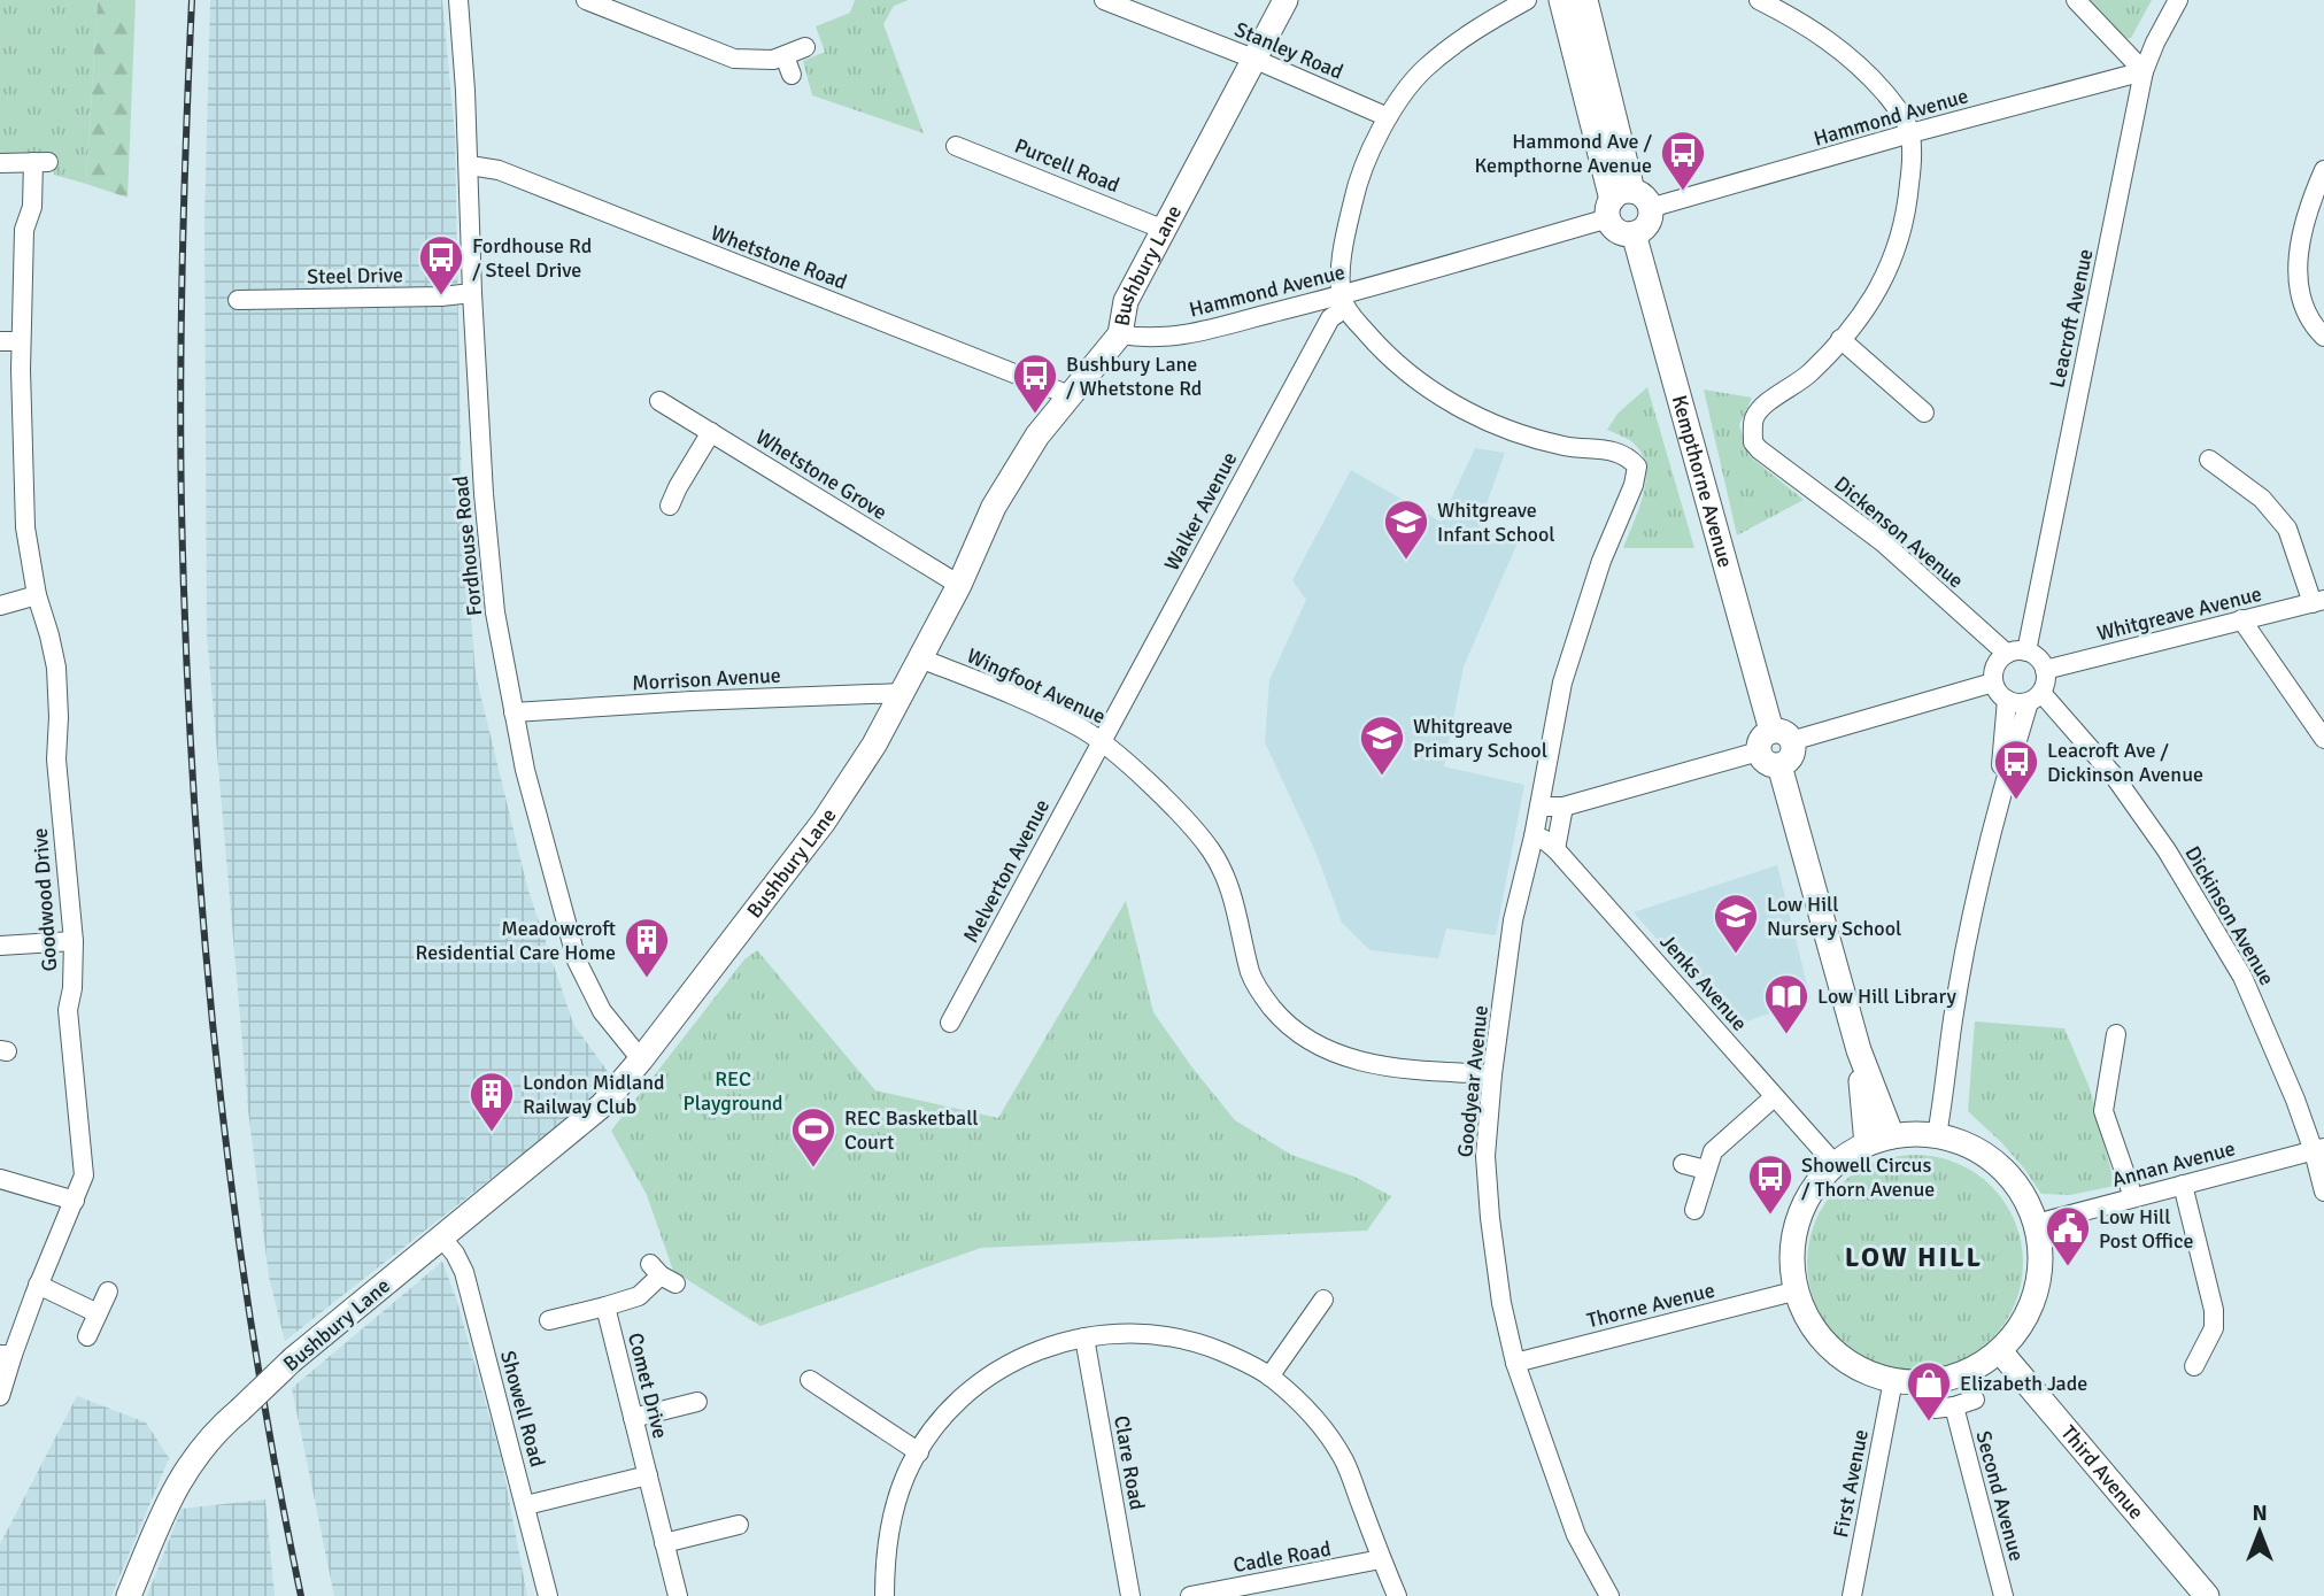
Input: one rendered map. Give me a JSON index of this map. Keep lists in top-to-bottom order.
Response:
{
  "streets": {
    "street": [
      "Stanley Road",
      "Hammond Avenue",
      "Purcell Road",
      "Whetstone Road",
      "Bushbury Lane",
      "Steel Drive",
      "Leacroft Avenue",
      "Whetstone Grove",
      "Kempthorne Avenue",
      "Walker Avenue",
      "Dickenson Avenue",
      "Fordhouse Road",
      "Whitgreave Avenue",
      "Morrison Avenue",
      "Wingfoot Avenue",
      "Melverton Avenue",
      "Goodwood Drive",
      "Dickinson Avenue",
      "Jenks Avenue",
      "Goodyear Avenue",
      "Annan Avenue",
      "Thorne Avenue",
      "Comet Drive",
      "Showell Road",
      "Clare Road",
      "Third Avenue",
      "First Avenue",
      "Second Avenue",
      "Cadle Road"
    ]
  },
  "crossings": [
    ["Stanley Road", "Bushbury Lane"],
    ["Hammond Avenue", "Bushbury Lane"],
    ["Hammond Avenue", "Leacroft Avenue"],
    ["Hammond Avenue", "Kempthorne Avenue"],
    ["Hammond Avenue", "Walker Avenue"],
    ["Hammond Avenue", "Goodyear Avenue"],
    ["Purcell Road", "Bushbury Lane"],
    ["Whetstone Road", "Bushbury Lane"],
    ["Whetstone Road", "Fordhouse Road"],
    ["Bushbury Lane", "Whetstone Grove"],
    ["Bushbury Lane", "Fordhouse Road"],
    ["Bushbury Lane", "Morrison Avenue"],
    ["Bushbury Lane", "Wingfoot Avenue"],
    ["Bushbury Lane", "Showell Road"],
    ["Steel Drive", "Fordhouse Road"],
    ["Leacroft Avenue", "Dickenson Avenue"],
    ["Leacroft Avenue", "Whitgreave Avenue"],
    ["Leacroft Avenue", "Dickinson Avenue"],
    ["Walker Avenue", "Wingfoot Avenue"],
    ["Walker Avenue", "Melverton Avenue"],
    ["Walker Avenue", "Goodyear Avenue"],
    ["Dickenson Avenue", "Whitgreave Avenue"],
    ["Dickenson Avenue", "Dickinson Avenue"],
    ["Fordhouse Road", "Morrison Avenue"],
    ["Whitgreave Avenue", "Dickinson Avenue"],
    ["Wingfoot Avenue", "Melverton Avenue"],
    ["Wingfoot Avenue", "Goodyear Avenue"],
    ["Dickinson Avenue", "Annan Avenue"],
    ["Jenks Avenue", "Goodyear Avenue"],
    ["Jenks Avenue", "Annan Avenue"],
    ["Jenks Avenue", "Thorne Avenue"],
    ["Jenks Avenue", "Third Avenue"],
    ["Jenks Avenue", "First Avenue"],
    ["Goodyear Avenue", "Thorne Avenue"],
    ["Annan Avenue", "Thorne Avenue"],
    ["Annan Avenue", "Third Avenue"],
    ["Annan Avenue", "First Avenue"],
    ["Thorne Avenue", "Third Avenue"],
    ["Thorne Avenue", "First Avenue"],
    ["Third Avenue", "First Avenue"]
  ],
  "districts": ["LOW HILL"],
  "parks": ["REC Playground"],
  "places": {
    "bus stop": [
      "Hammond Ave / Kempthorne Avenue",
      "Fordhouse Rd / Steel Drive",
      "Bushbury Lane / Whetstone Rd",
      "Leacroft Ave / Dickinson Avenue",
      "Showell Circus / Thorn Avenue"
    ],
    "school or university": ["Whitgreave Infant School", "Whitgreave Primary School", "Low Hill Nursery School"],
    "building": ["Meadowcroft Residential Care Home", "London Midland Railway Club"],
    "library": ["Low Hill Library"],
    "sports": ["REC Basketball Court"],
    "public building": ["Low Hill Post Office"],
    "shop": ["Elizabeth Jade"]
  },
  "north": "top"
}
